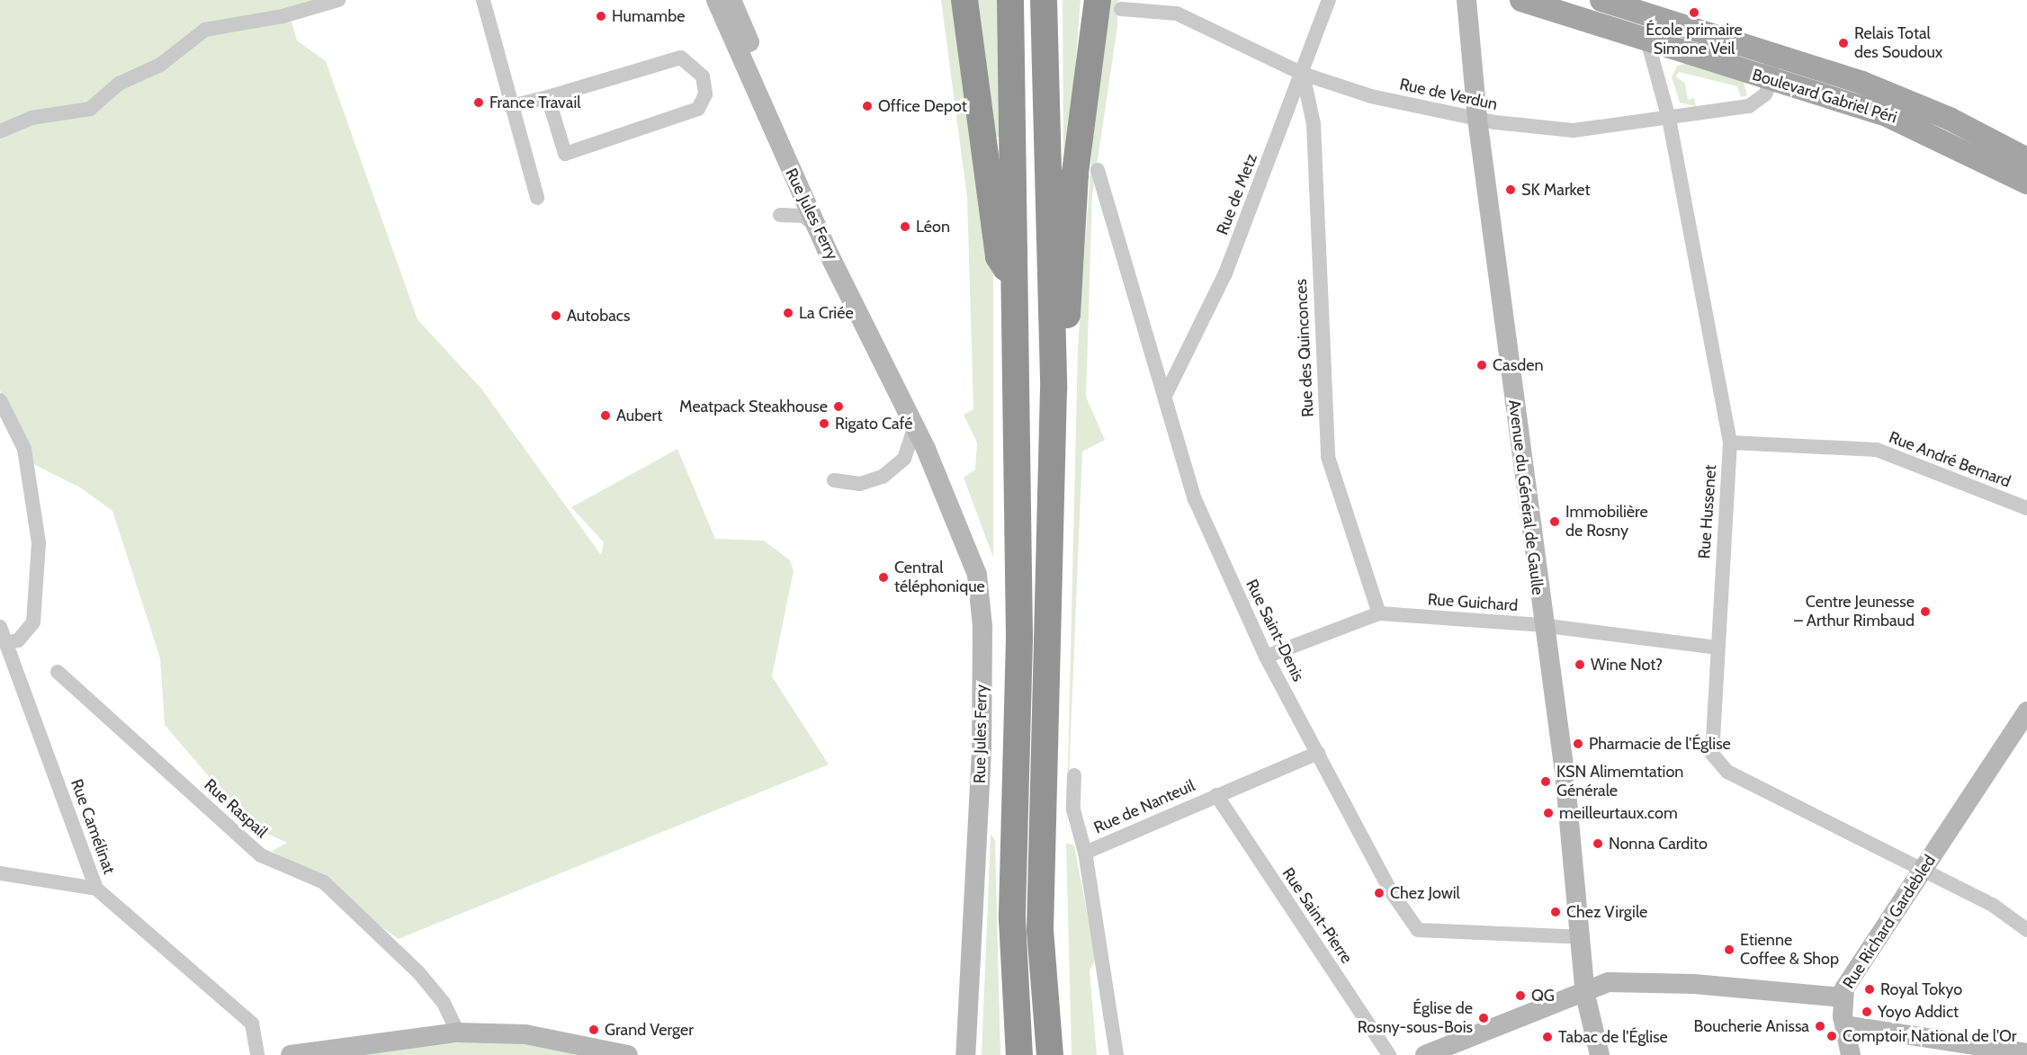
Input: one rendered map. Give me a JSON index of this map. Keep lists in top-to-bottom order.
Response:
{
  "streets": {
    "main road": ["Boulevard Gabriel Péri"],
    "street": [
      "Rue de Verdun",
      "Rue de Metz",
      "Rue Jules Ferry",
      "Rue des Quinconces",
      "Rue André Bernard",
      "Avenue du Général de Gaulle",
      "Rue Hussenet",
      "Rue Guichard",
      "Rue Saint-Denis",
      "Rue de Nanteuil",
      "Rue Raspail",
      "Rue Camélinat",
      "Rue Saint-Pierre",
      "Rue Richard Gardebled"
    ]
  },
  "crossings": [
    ["Rue de Verdun", "Boulevard Gabriel Péri"],
    ["Rue de Verdun", "Rue de Metz"],
    ["Rue de Verdun", "Rue des Quinconces"],
    ["Rue de Verdun", "Avenue du Général de Gaulle"],
    ["Rue de Verdun", "Rue Hussenet"],
    ["Boulevard Gabriel Péri", "Rue Hussenet"],
    ["Rue de Metz", "Rue des Quinconces"],
    ["Rue de Metz", "Rue Saint-Denis"],
    ["Rue des Quinconces", "Rue Guichard"],
    ["Rue André Bernard", "Rue Hussenet"],
    ["Avenue du Général de Gaulle", "Rue Guichard"],
    ["Avenue du Général de Gaulle", "Rue Saint-Denis"],
    ["Avenue du Général de Gaulle", "Rue Richard Gardebled"],
    ["Rue Hussenet", "Rue Guichard"],
    ["Rue Hussenet", "Rue Richard Gardebled"],
    ["Rue Guichard", "Rue Saint-Denis"],
    ["Rue Saint-Denis", "Rue de Nanteuil"],
    ["Rue de Nanteuil", "Rue Saint-Pierre"]
  ],
  "places": [
    "École primaire Simone Veil",
    "Humambe",
    "Relais Total des Soudoux",
    "France Travail",
    "Office Depot",
    "SK Market",
    "Léon",
    "La Criée",
    "Autobacs",
    "Casden",
    "Meatpack Steakhouse",
    "Aubert",
    "Rigato Café",
    "Immobilière de Rosny",
    "Central téléphonique",
    "Centre Jeunesse – Arthur Rimbaud",
    "Wine Not?",
    "Pharmacie de l'Église",
    "KSN Alimemtation Générale",
    "meilleurtaux.com",
    "Nonna Cardito",
    "Chez Jowil",
    "Chez Virgile",
    "Etienne Coffee & Shop",
    "Royal Tokyo",
    "QG",
    "Yoyo Addict",
    "Église de Rosny-sous-Bois",
    "Boucherie Anissa",
    "Grand Verger",
    "Comptoir National de l'Or",
    "Tabac de l'Église"
  ]
}
